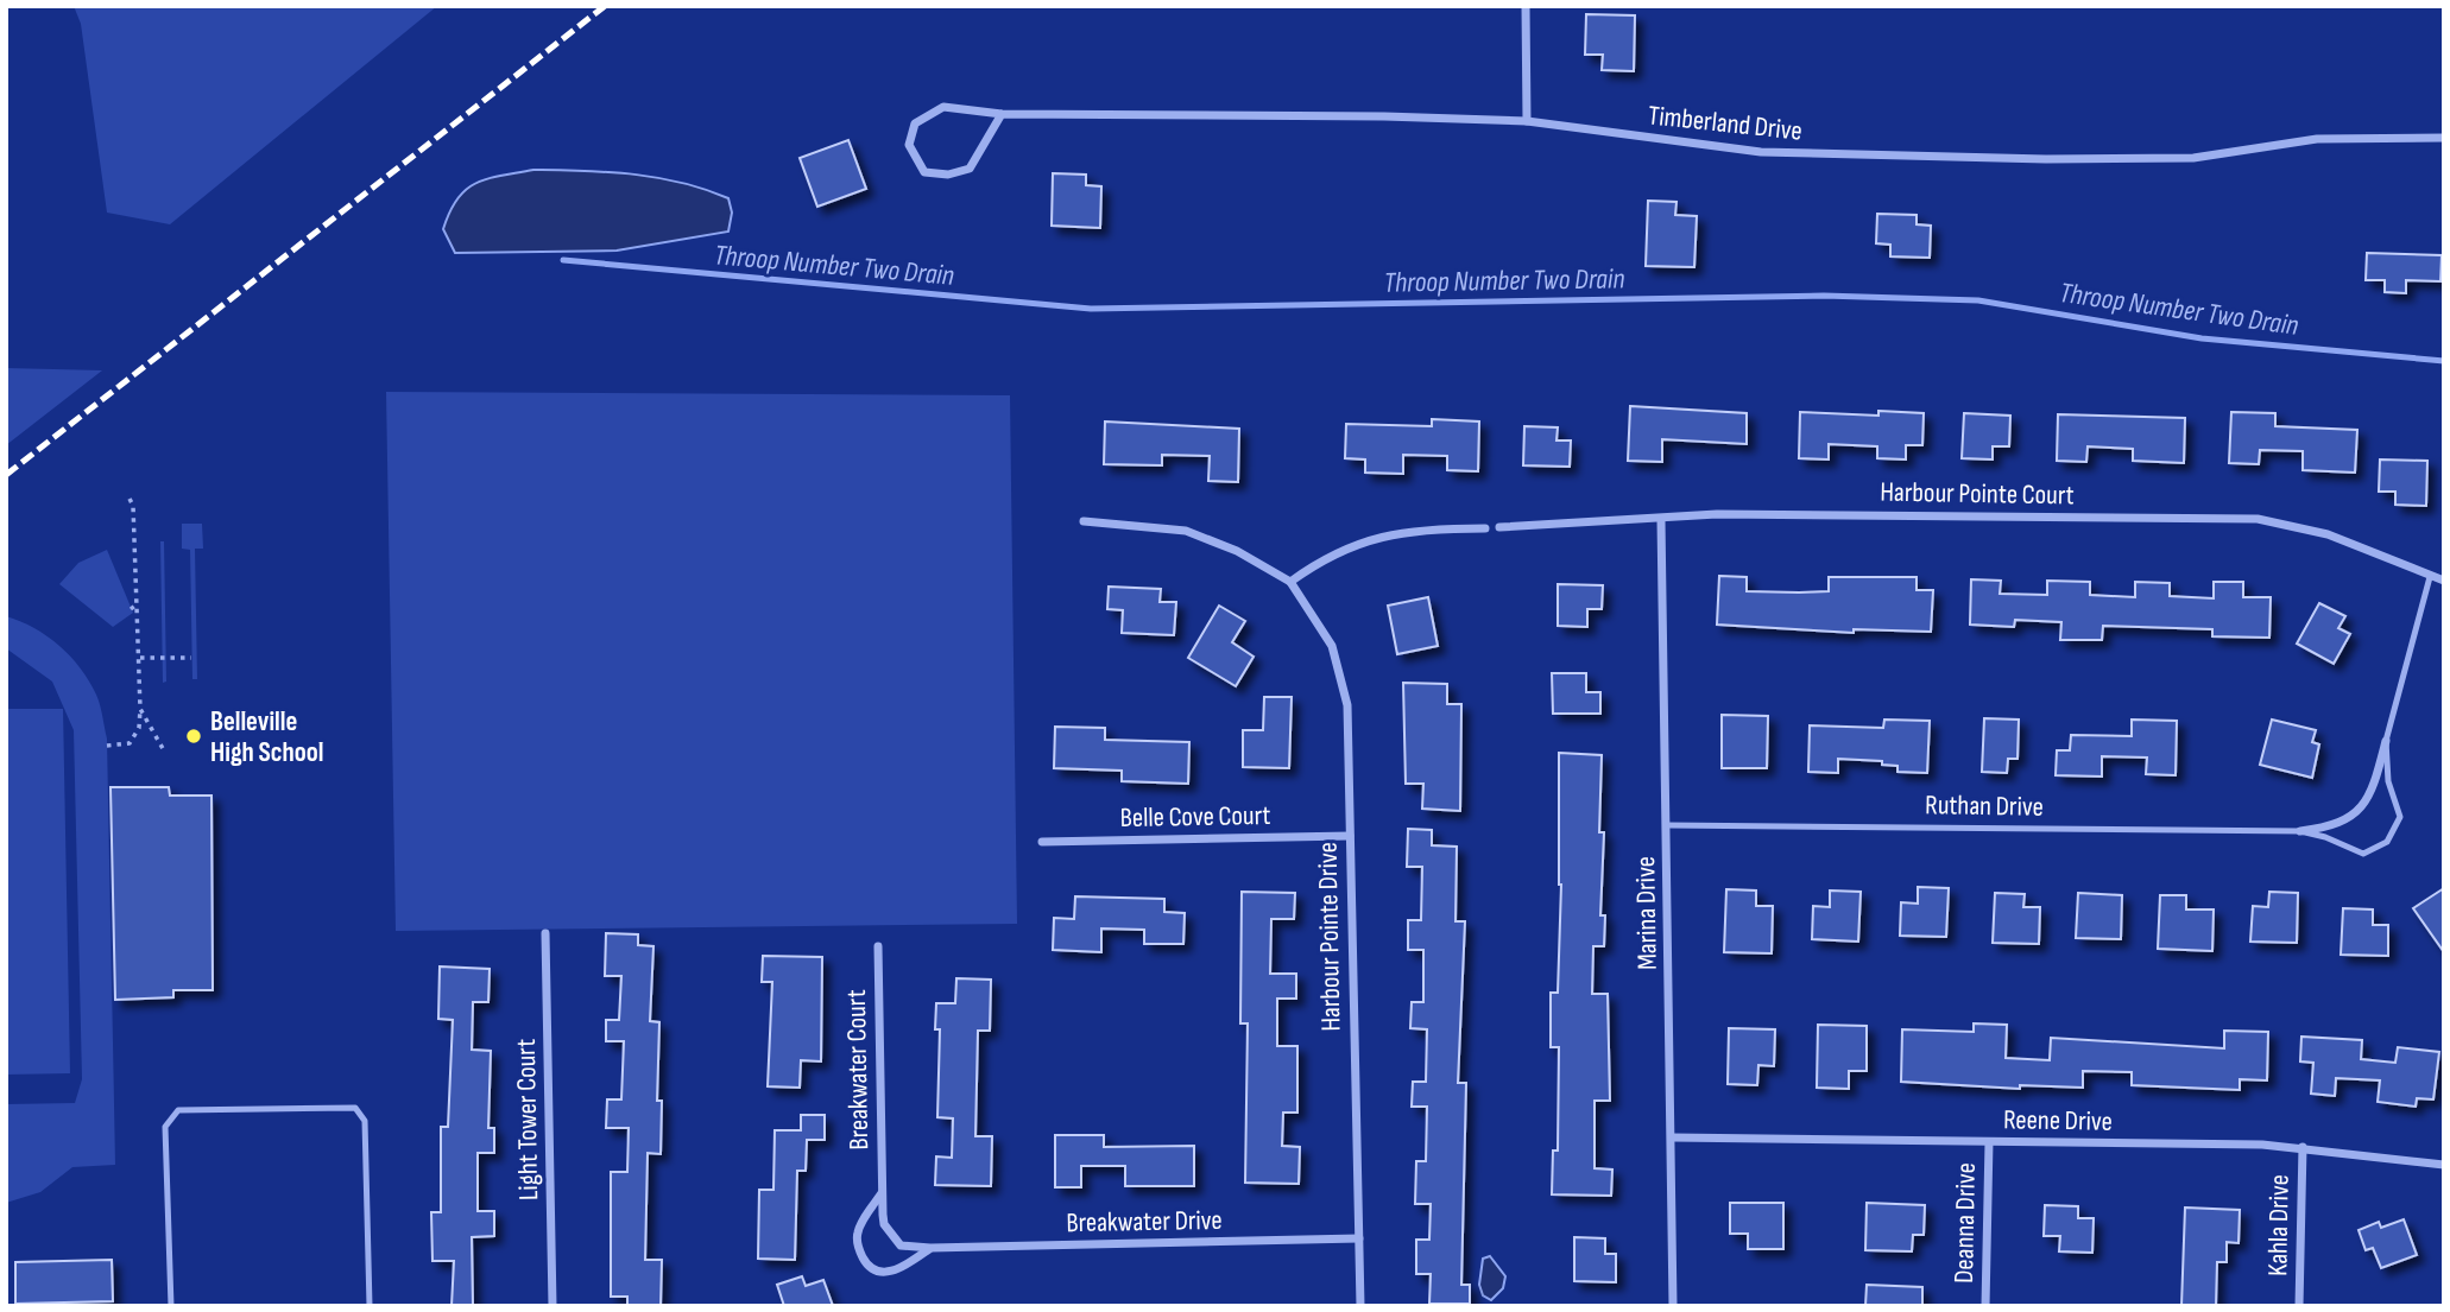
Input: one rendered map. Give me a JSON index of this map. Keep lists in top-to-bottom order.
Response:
{
  "streets": {
    "street": [
      "Timberland Drive",
      "Harbour Pointe Court",
      "Ruthan Drive",
      "Belle Cove Court",
      "Marina Drive",
      "Harbour Pointe Drive",
      "Breakwater Court",
      "Light Tower Court",
      "Reene Drive",
      "Breakwater Drive",
      "Deanna Drive",
      "Kahla Drive"
    ]
  },
  "crossings": [
    ["Harbour Pointe Court", "Ruthan Drive"],
    ["Harbour Pointe Court", "Marina Drive"],
    ["Ruthan Drive", "Marina Drive"],
    ["Belle Cove Court", "Harbour Pointe Drive"],
    ["Marina Drive", "Reene Drive"],
    ["Harbour Pointe Drive", "Breakwater Drive"],
    ["Breakwater Court", "Breakwater Drive"],
    ["Reene Drive", "Deanna Drive"],
    ["Reene Drive", "Kahla Drive"]
  ],
  "water": ["Throop Number Two Drain"],
  "places": ["Belleville High School"]
}
